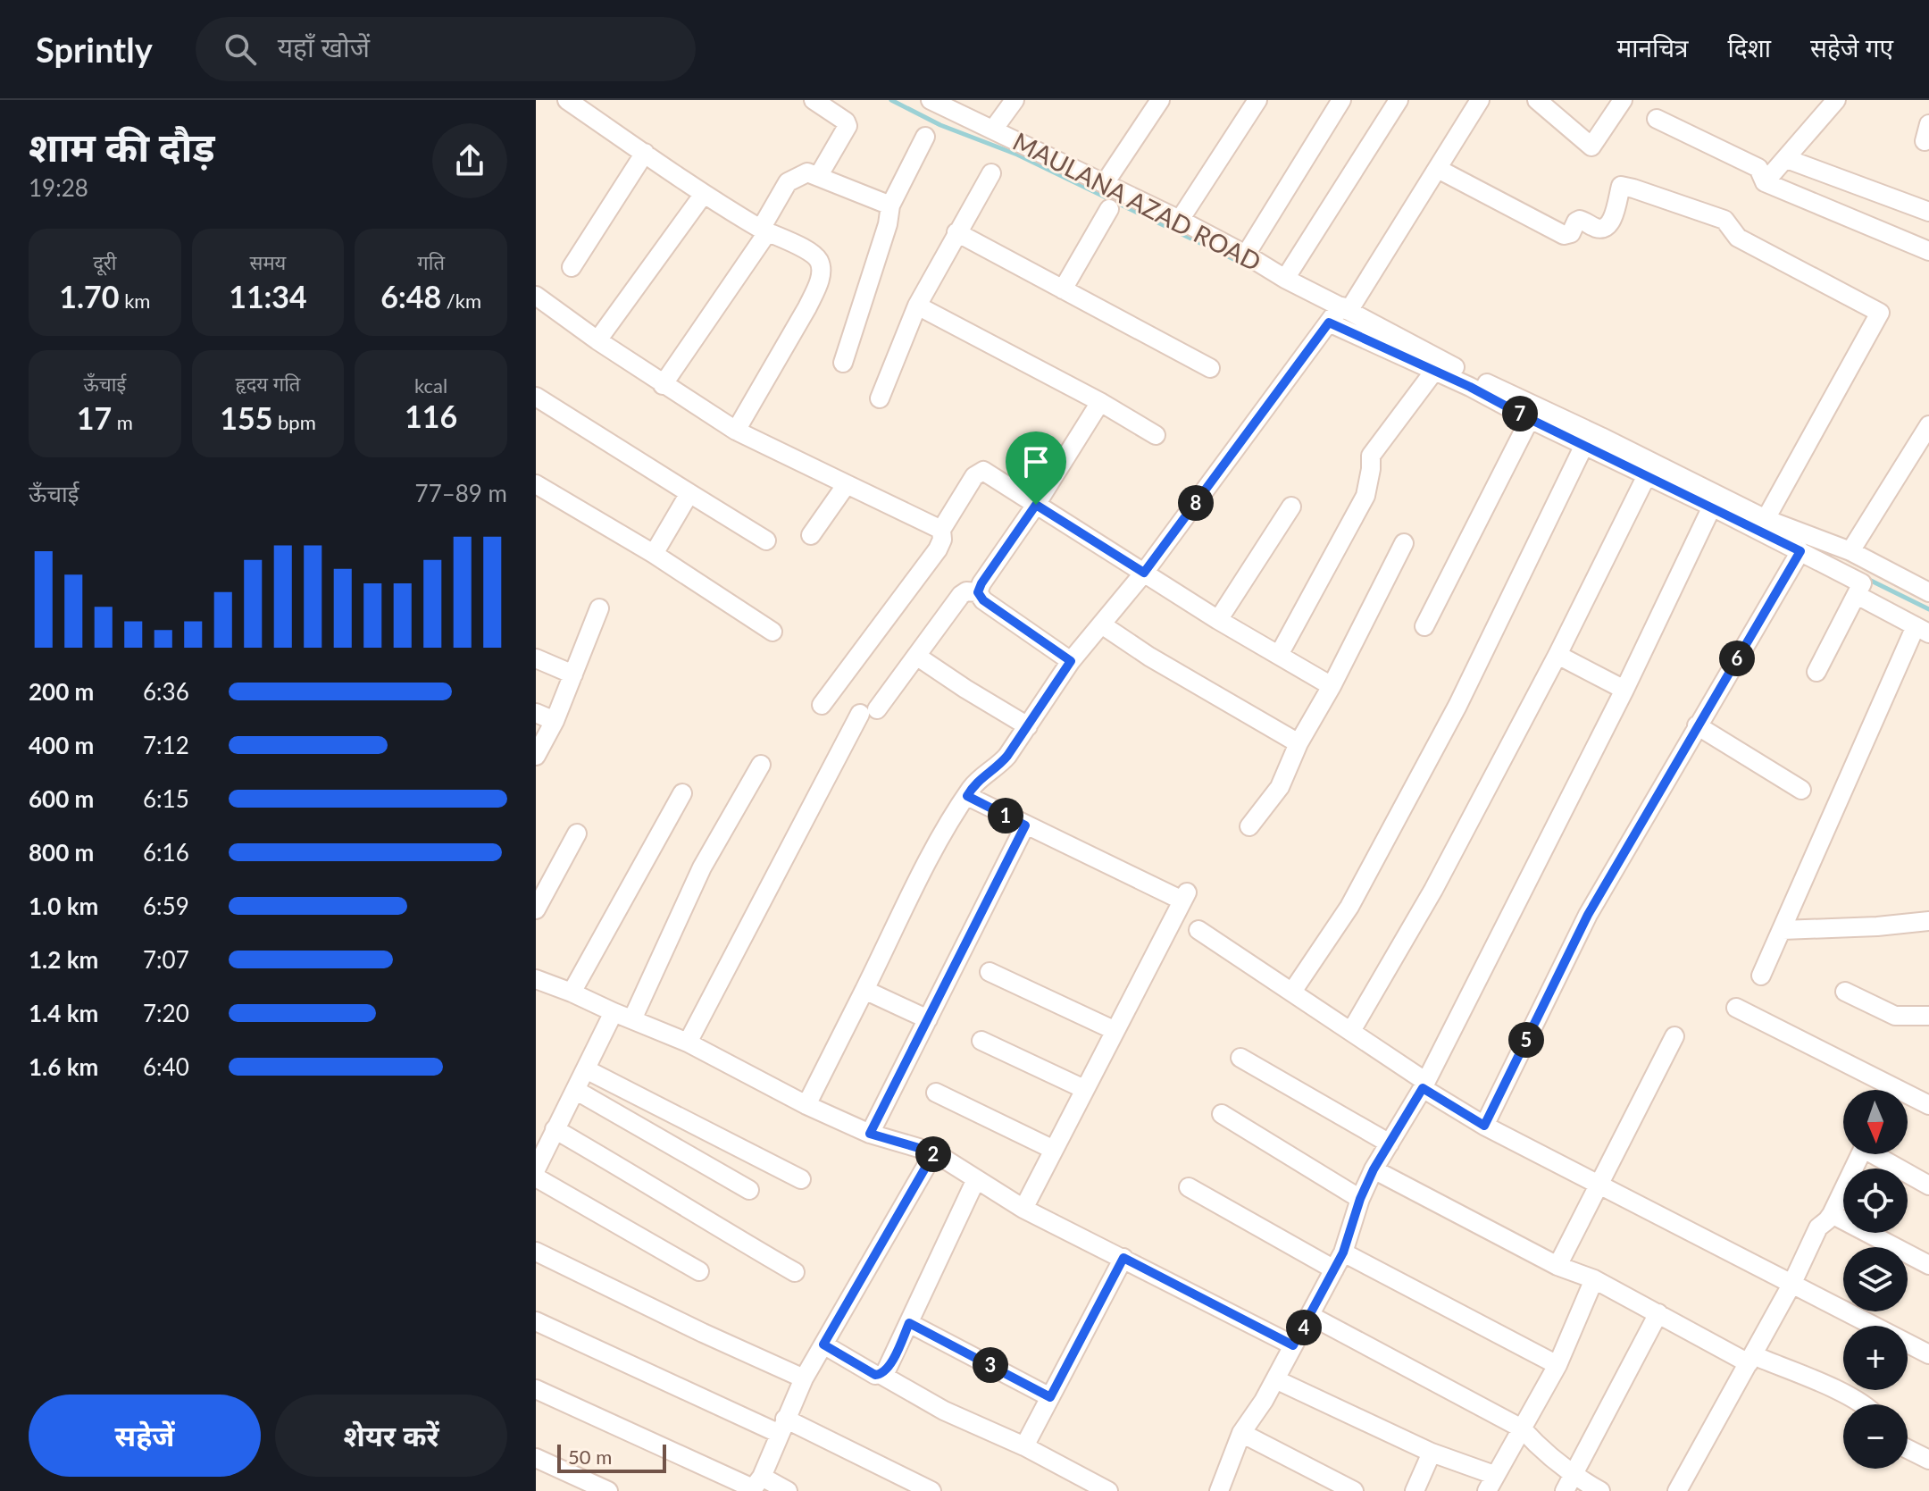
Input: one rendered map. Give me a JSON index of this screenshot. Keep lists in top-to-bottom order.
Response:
{
  "streets": {
    "street": ["MAULANA AZAD ROAD"]
  },
  "scale_bar": "50 m",
  "north": "bottom",
  "page": {
    "header": "Sprintly",
    "search": "यहाँ खोजें",
    "nav": ["मानचित्र", "दिशा", "सहेजे गए"],
    "heading": ["शाम की दौड़", "19:28"],
    "stats": [
      ["दूरी", "1.70 km"],
      ["समय", "11:34"],
      ["गति", "6:48 /km"],
      ["ऊँचाई", "17 m"],
      ["हृदय गति", "155 bpm"],
      ["kcal", "116"]
    ],
    "pins": [
      "7",
      "8",
      "6",
      "1",
      "5",
      "2",
      "4",
      "3"
    ],
    "chart": ["ऊँचाई", "77–89 m"],
    "list": [
      {
        "name": "200 m",
        "note": "6:36"
      },
      {
        "name": "400 m",
        "note": "7:12"
      },
      {
        "name": "600 m",
        "note": "6:15"
      },
      {
        "name": "800 m",
        "note": "6:16"
      },
      {
        "name": "1.0 km",
        "note": "6:59"
      },
      {
        "name": "1.2 km",
        "note": "7:07"
      },
      {
        "name": "1.4 km",
        "note": "7:20"
      },
      {
        "name": "1.6 km",
        "note": "6:40"
      }
    ],
    "map_buttons": ["+", "−"],
    "buttons": ["सहेजें", "शेयर करें"],
    "scale": "50 m"
  }
}
